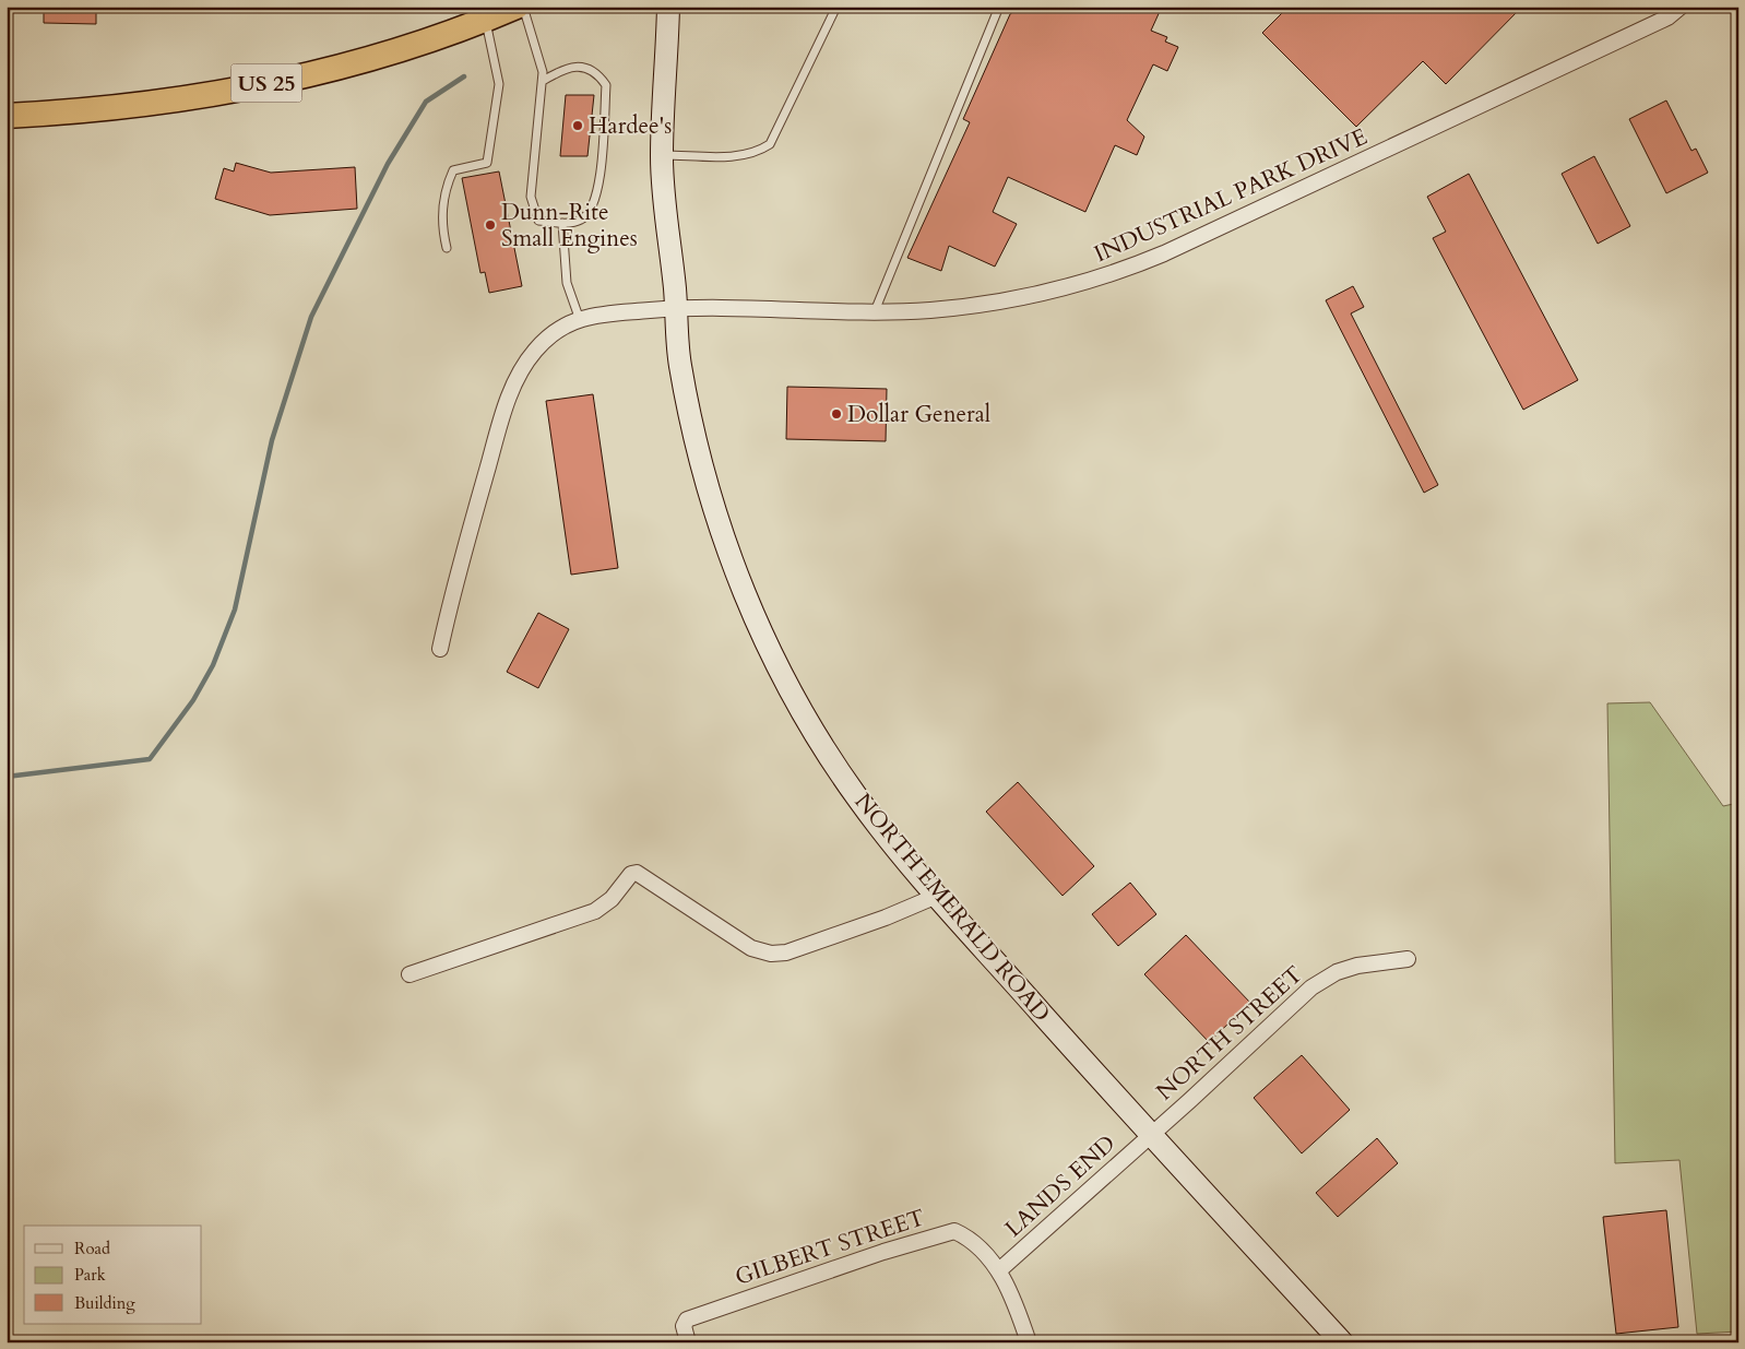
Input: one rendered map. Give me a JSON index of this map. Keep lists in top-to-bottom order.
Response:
{
  "streets": {
    "highway": ["US 25"],
    "main road": ["NORTH EMERALD ROAD"],
    "street": [
      "INDUSTRIAL PARK DRIVE",
      "NORTH STREET",
      "LANDS END",
      "GILBERT STREET"
    ]
  },
  "crossings": [
    ["INDUSTRIAL PARK DRIVE", "NORTH EMERALD ROAD"],
    ["NORTH EMERALD ROAD", "NORTH STREET"],
    ["NORTH EMERALD ROAD", "LANDS END"],
    ["NORTH STREET", "LANDS END"],
    ["LANDS END", "GILBERT STREET"]
  ],
  "places": ["Hardee's", "Dunn-Rite Small Engines", "Dollar General"],
  "legend": ["Road", "Park", "Building"]
}
